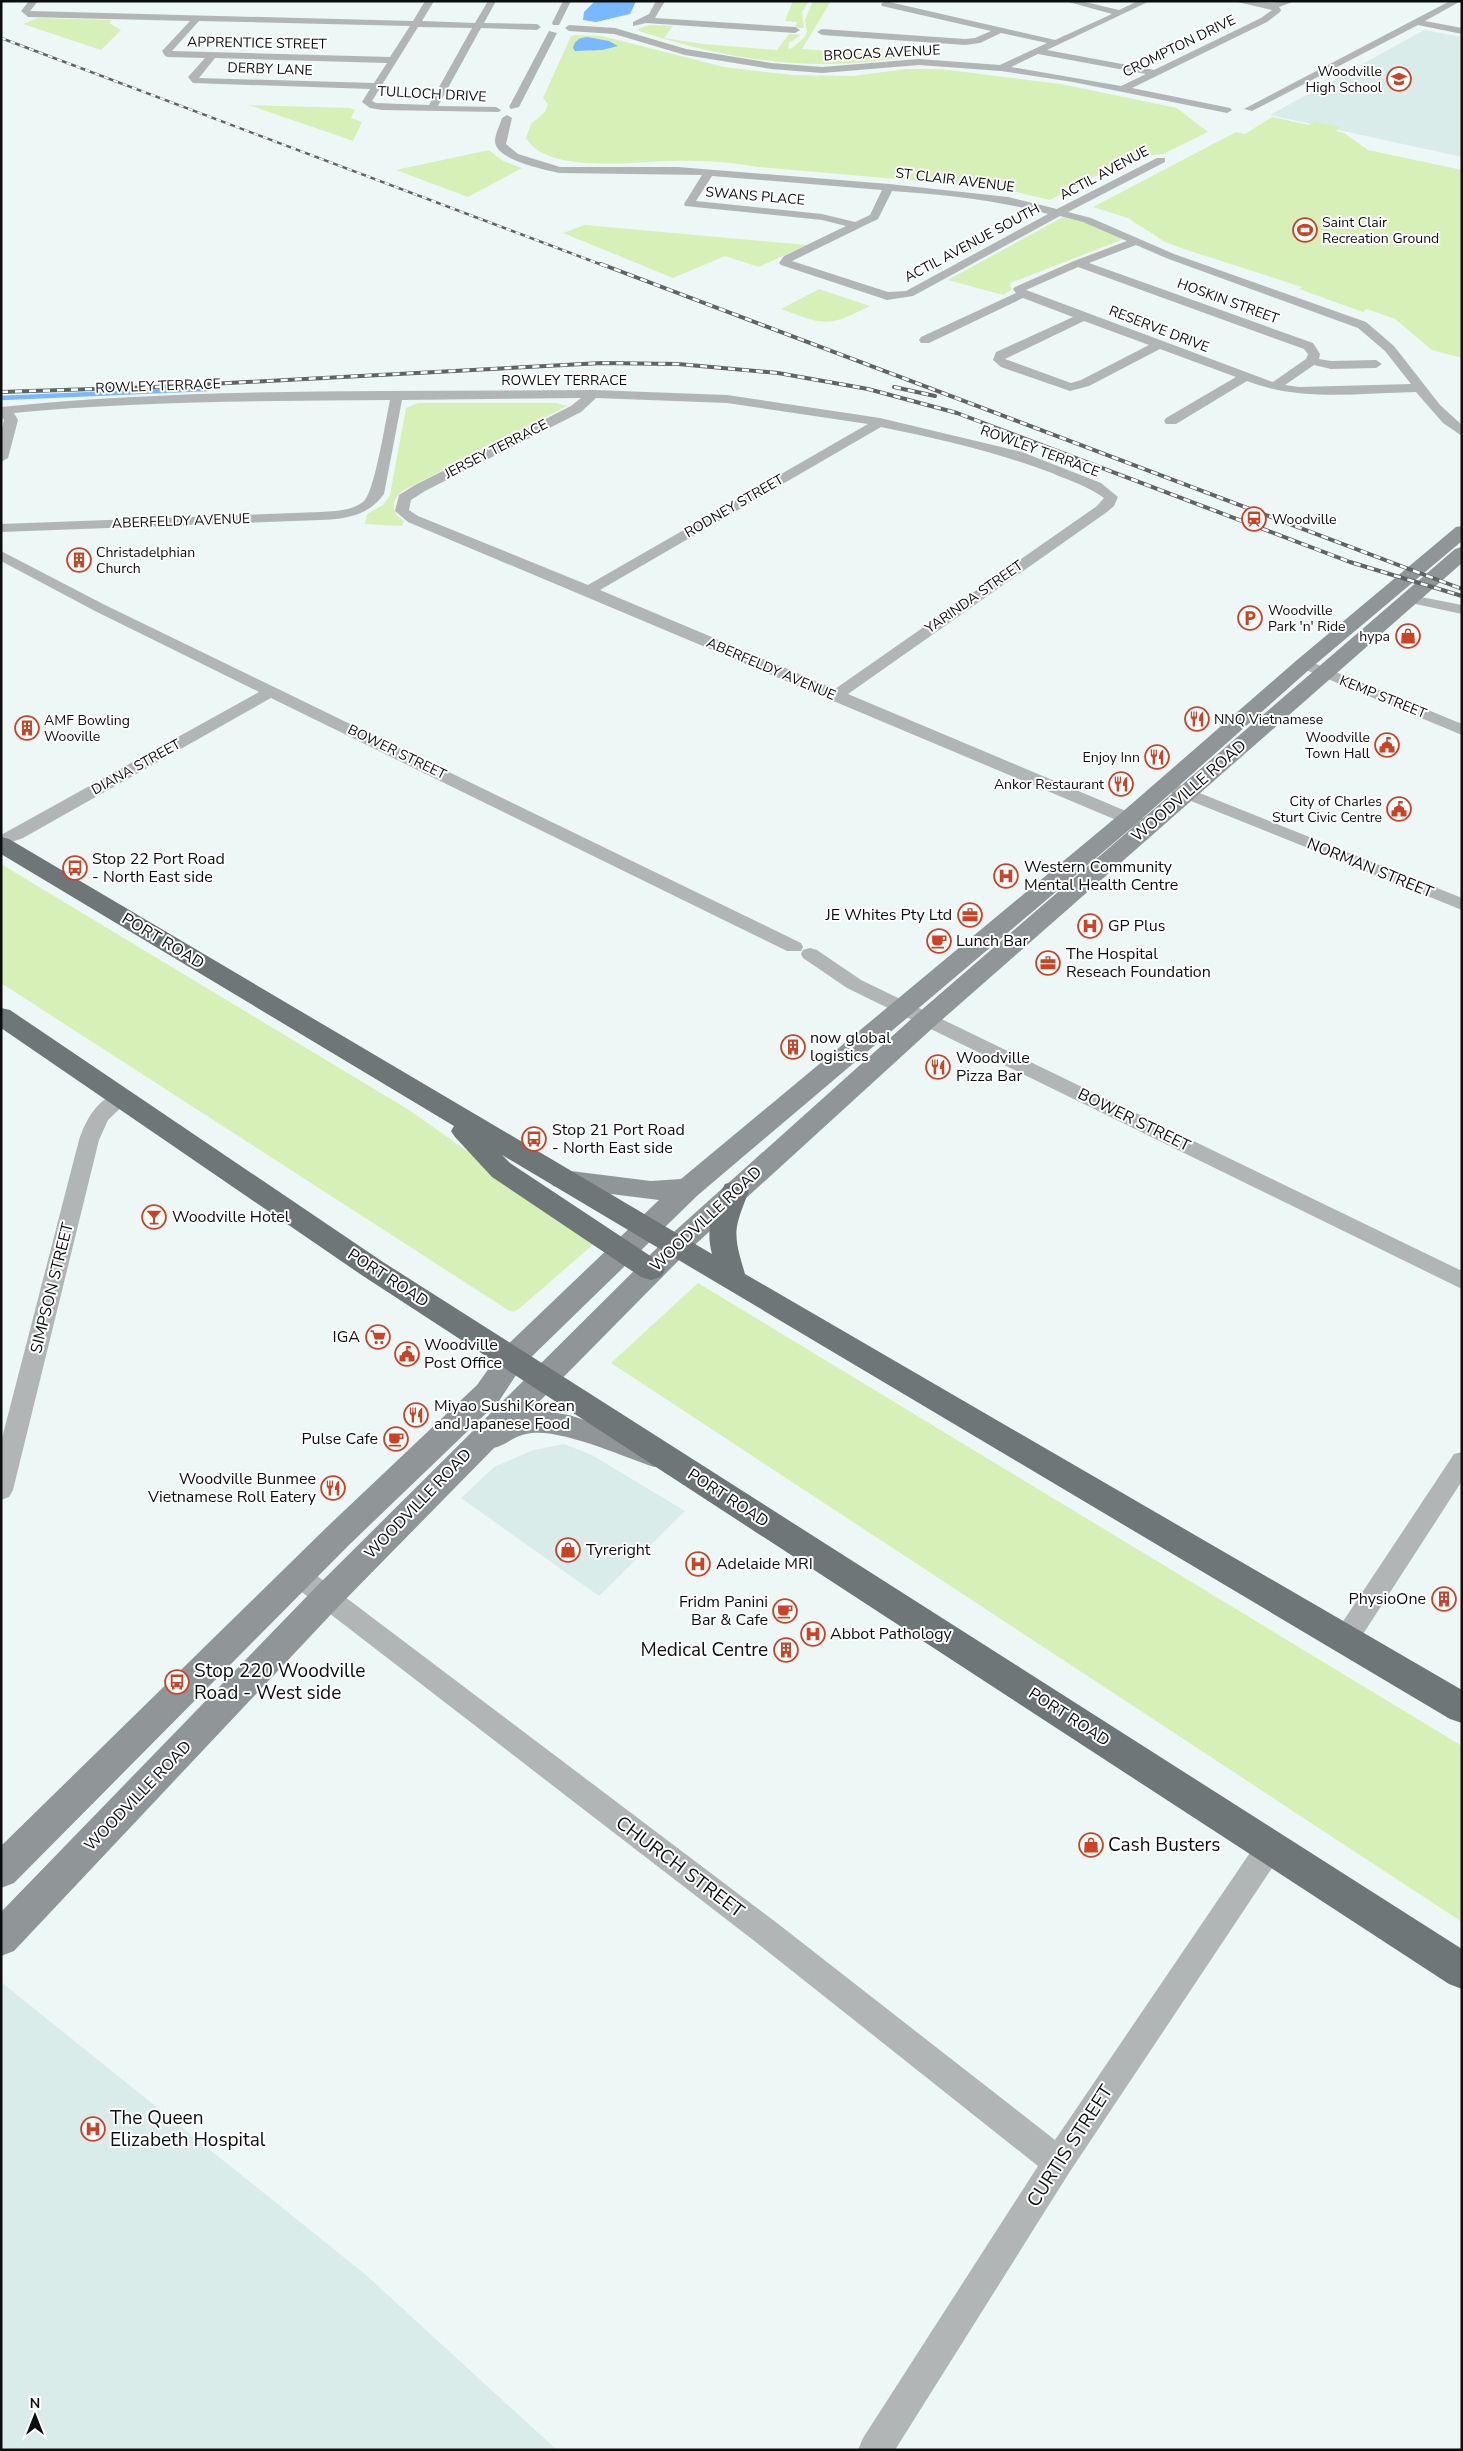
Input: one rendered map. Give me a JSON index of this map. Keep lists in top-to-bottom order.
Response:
{
  "streets": {
    "highway": ["PORT ROAD"],
    "main road": ["WOODVILLE ROAD"],
    "street": [
      "APPRENTICE STREET",
      "CROMPTON DRIVE",
      "BROCAS AVENUE",
      "DERBY LANE",
      "TULLOCH DRIVE",
      "ACTIL AVENUE",
      "ST CLAIR AVENUE",
      "SWANS PLACE",
      "ACTIL AVENUE SOUTH",
      "HOSKIN STREET",
      "RESERVE DRIVE",
      "ROWLEY TERRACE",
      "JERSEY TERRACE",
      "RODNEY STREET",
      "ABERFELDY AVENUE",
      "YARINDA STREET",
      "KEMP STREET",
      "BOWER STREET",
      "DIANA STREET",
      "NORMAN STREET",
      "SIMPSON STREET",
      "CHURCH STREET",
      "CURTIS STREET"
    ]
  },
  "crossings": [
    ["APPRENTICE STREET", "DERBY LANE"],
    ["APPRENTICE STREET", "TULLOCH DRIVE"],
    ["CROMPTON DRIVE", "BROCAS AVENUE"],
    ["DERBY LANE", "TULLOCH DRIVE"],
    ["TULLOCH DRIVE", "ST CLAIR AVENUE"],
    ["ACTIL AVENUE", "ST CLAIR AVENUE"],
    ["ACTIL AVENUE", "ACTIL AVENUE SOUTH"],
    ["ST CLAIR AVENUE", "SWANS PLACE"],
    ["ST CLAIR AVENUE", "ACTIL AVENUE SOUTH"],
    ["ST CLAIR AVENUE", "RESERVE DRIVE"],
    ["SWANS PLACE", "ACTIL AVENUE SOUTH"],
    ["ROWLEY TERRACE", "JERSEY TERRACE"],
    ["ROWLEY TERRACE", "RODNEY STREET"],
    ["ROWLEY TERRACE", "ABERFELDY AVENUE"],
    ["ROWLEY TERRACE", "YARINDA STREET"],
    ["JERSEY TERRACE", "ABERFELDY AVENUE"],
    ["RODNEY STREET", "ABERFELDY AVENUE"],
    ["ABERFELDY AVENUE", "YARINDA STREET"],
    ["ABERFELDY AVENUE", "WOODVILLE ROAD"],
    ["KEMP STREET", "WOODVILLE ROAD"],
    ["BOWER STREET", "DIANA STREET"],
    ["BOWER STREET", "WOODVILLE ROAD"],
    ["DIANA STREET", "PORT ROAD"],
    ["WOODVILLE ROAD", "NORMAN STREET"],
    ["WOODVILLE ROAD", "PORT ROAD"],
    ["WOODVILLE ROAD", "CHURCH STREET"],
    ["PORT ROAD", "SIMPSON STREET"],
    ["PORT ROAD", "CURTIS STREET"],
    ["CHURCH STREET", "CURTIS STREET"]
  ],
  "places": {
    "school or university": ["Woodville High School"],
    "sports": ["Saint Clair Recreation Ground"],
    "station": ["Woodville"],
    "building": [
      "Christadelphian Church",
      "AMF Bowling Wooville",
      "now global logistics",
      "PhysioOne",
      "Medical Centre"
    ],
    "parking": ["Woodville Park 'n' Ride"],
    "shop": ["hypa", "Tyreright", "Cash Busters"],
    "restaurant": [
      "NNQ Vietnamese",
      "Enjoy Inn",
      "Ankor Restaurant",
      "Woodville Pizza Bar",
      "Miyao Sushi Korean and Japanese Food",
      "Woodville Bunmee Vietnamese Roll Eatery"
    ],
    "public building": ["Woodville Town Hall", "City of Charles Sturt Civic Centre", "Woodville Post Office"],
    "bus stop": ["Stop 22 Port Road - North East side", "Stop 21 Port Road - North East side", "Stop 220 Woodville Road - West side"],
    "hospital": [
      "Western Community Mental Health Centre",
      "GP Plus",
      "Adelaide MRI",
      "Abbot Pathology",
      "The Queen Elizabeth Hospital"
    ],
    "office": ["JE Whites Pty Ltd", "The Hospital Reseach Foundation"],
    "cafe": ["Lunch Bar", "Pulse Cafe", "Fridm Panini Bar & Cafe"],
    "bar": ["Woodville Hotel"],
    "supermarket": ["IGA"]
  },
  "north": "top"
}
